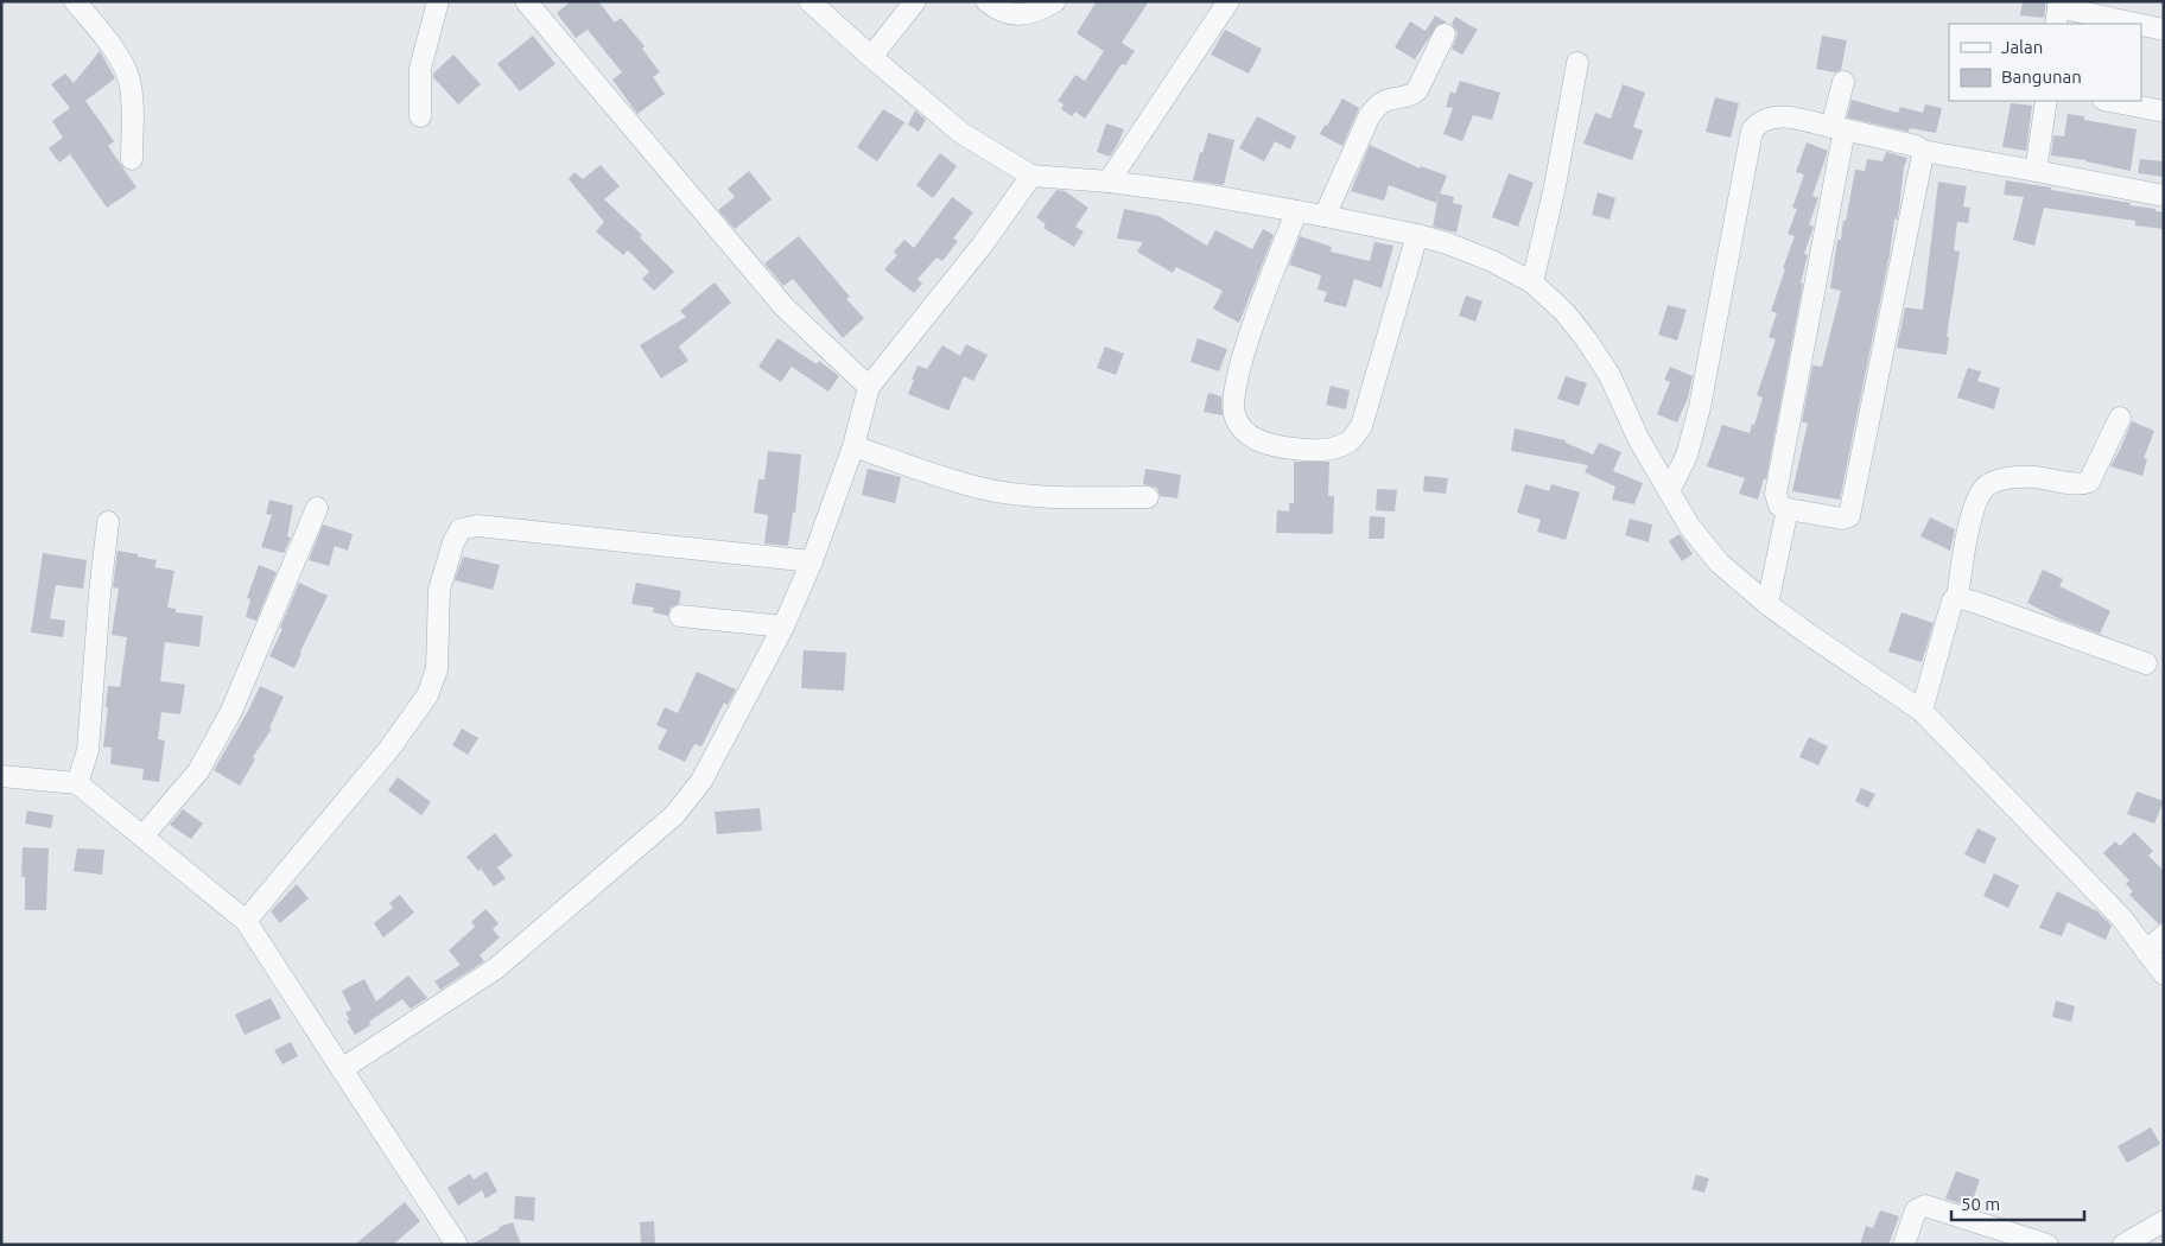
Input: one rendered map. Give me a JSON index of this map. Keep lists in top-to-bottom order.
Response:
{
  "legend": ["Jalan", "Bangunan"],
  "scale_bar": "50 m"
}
